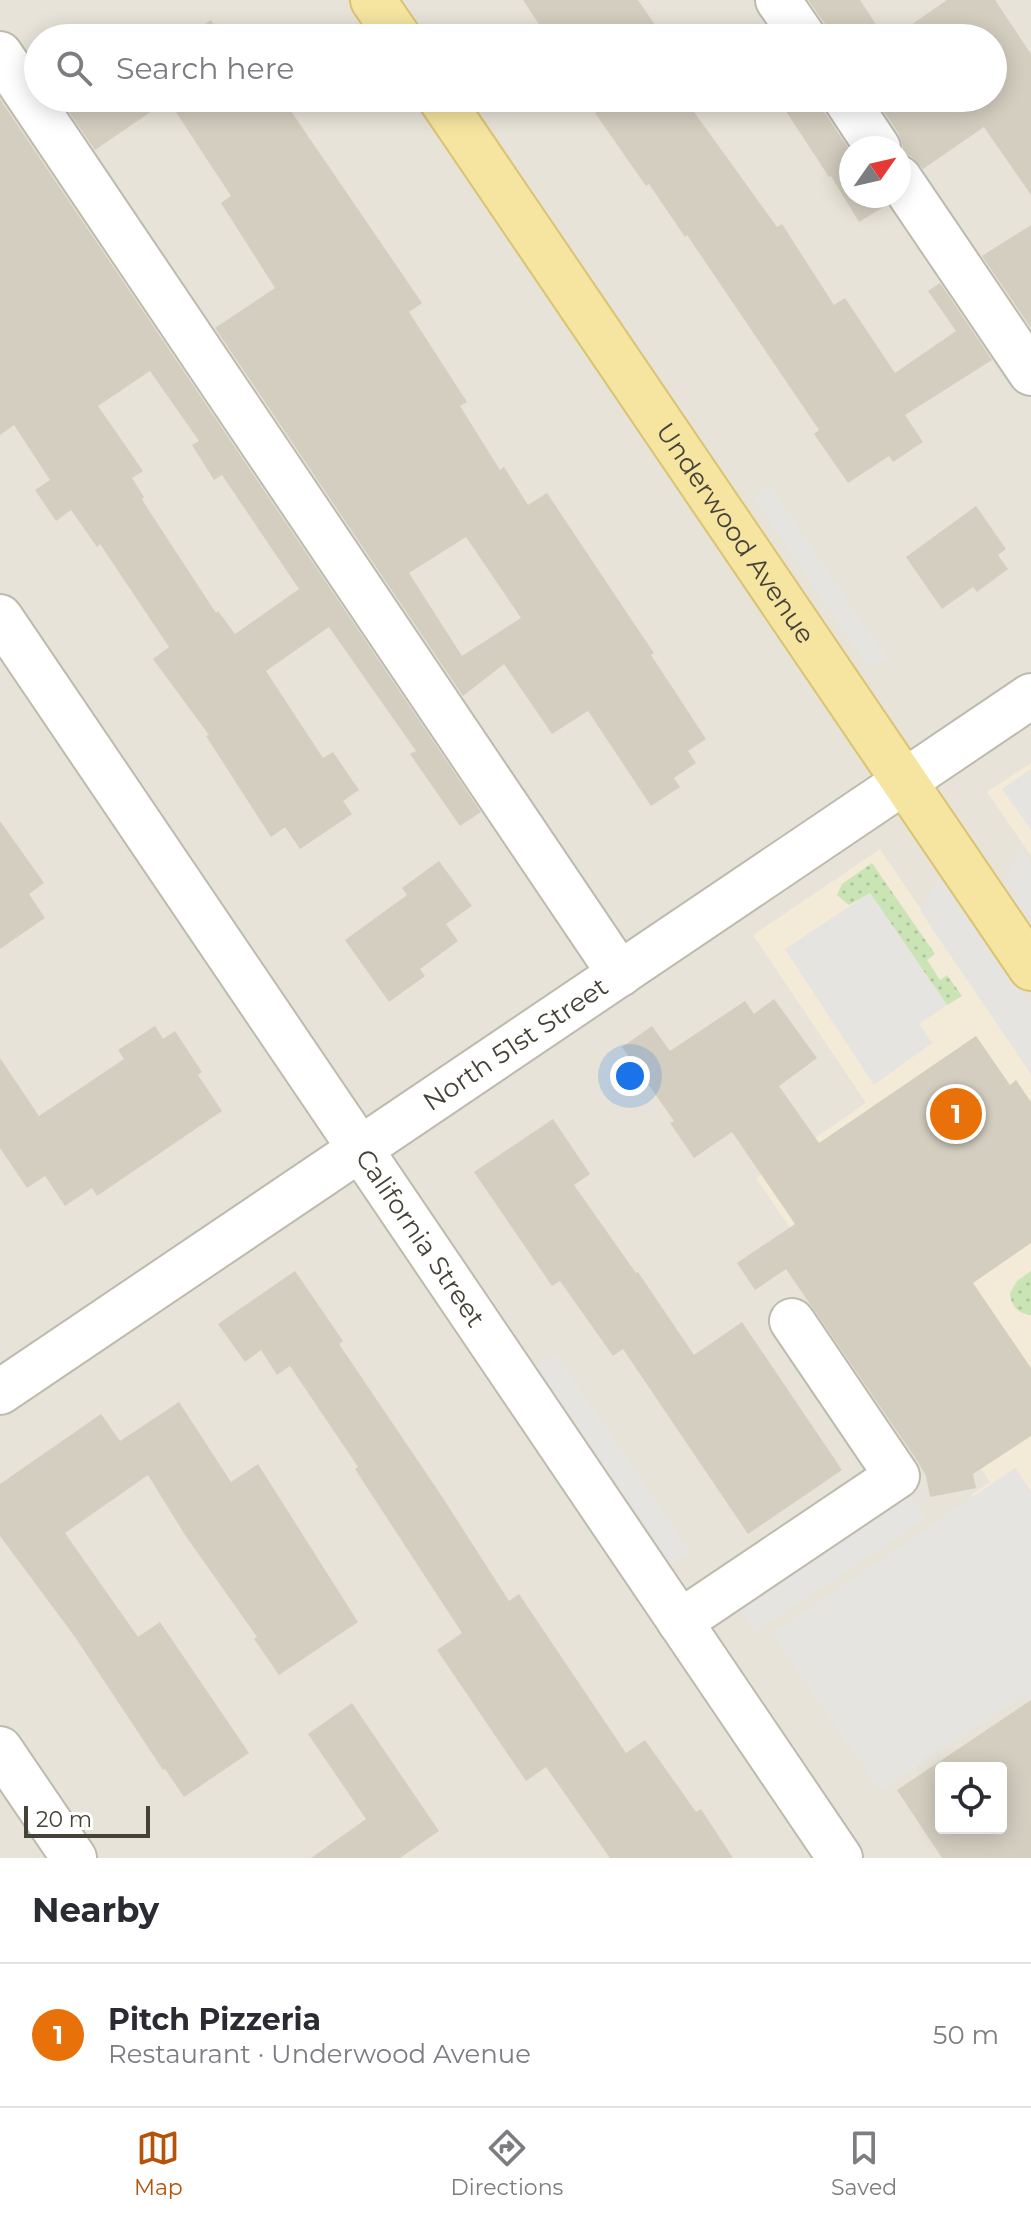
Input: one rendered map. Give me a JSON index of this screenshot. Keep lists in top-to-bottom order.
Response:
{
  "streets": {
    "main road": ["Underwood Avenue"],
    "street": ["North 51st Street", "California Street"]
  },
  "crossings": [
    ["Underwood Avenue", "North 51st Street"],
    ["North 51st Street", "California Street"]
  ],
  "scale_bar": "20 m",
  "north": "top right",
  "page": {
    "search": "Search here",
    "pins": "1",
    "scale": "20 m",
    "heading": "Nearby",
    "list": [
      {
        "mark": "1",
        "name": "Pitch Pizzeria",
        "note": "Restaurant · Underwood Avenue",
        "value": "50 m"
      }
    ],
    "nav": ["Map", "Directions", "Saved"]
  }
}
